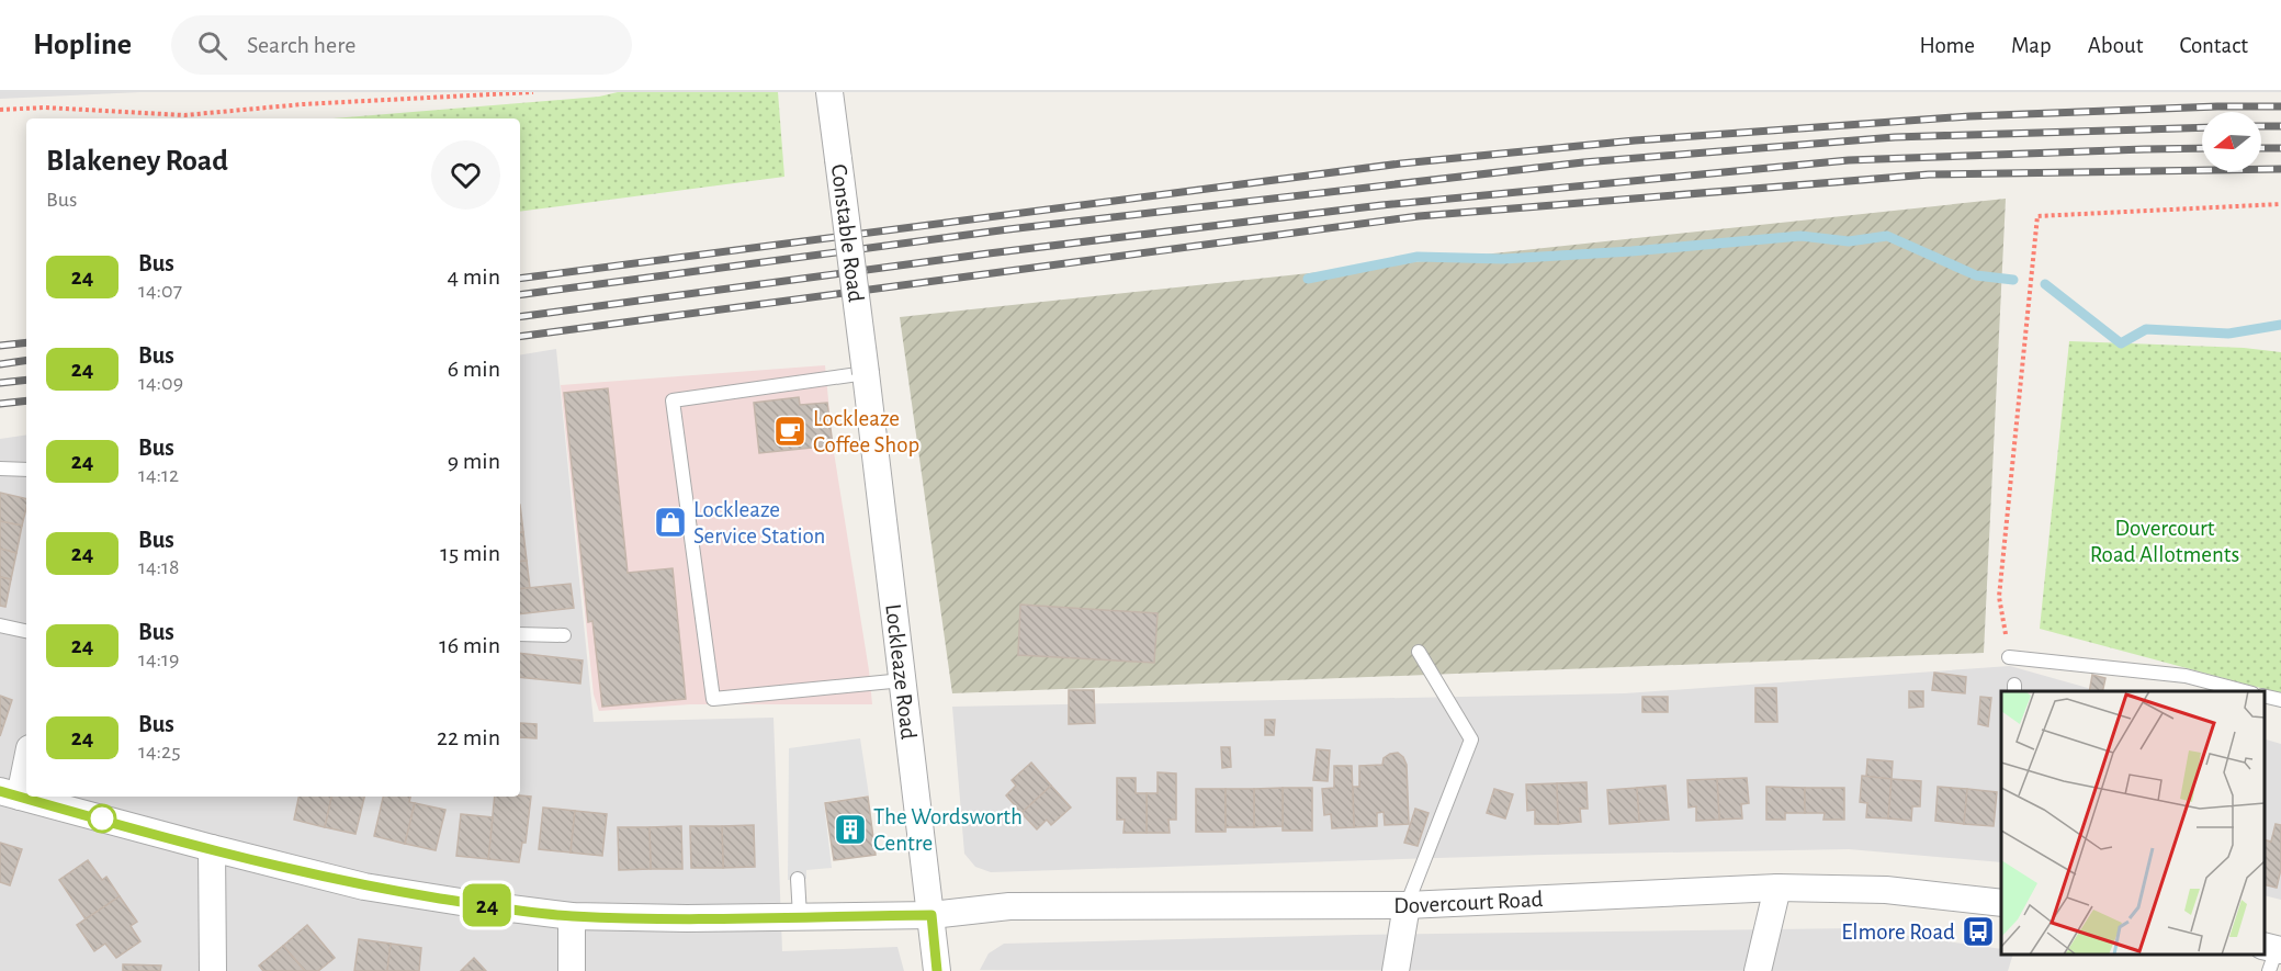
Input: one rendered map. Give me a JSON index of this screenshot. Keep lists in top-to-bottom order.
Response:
{
  "streets": {
    "street": ["Constable Road", "Lockleaze Road", "Dovercourt Road"]
  },
  "crossings": [
    ["Constable Road", "Lockleaze Road"],
    ["Lockleaze Road", "Dovercourt Road"]
  ],
  "parks": ["Dovercourt Road Allotments"],
  "places": {
    "cafe": ["Lockleaze Coffee Shop"],
    "shop": ["Lockleaze Service Station"],
    "building": ["The Wordsworth Centre"],
    "bus stop": ["Elmore Road"]
  },
  "lines": ["bus line 24"],
  "north": "left",
  "page": {
    "header": "Hopline",
    "search": "Search here",
    "nav": [
      "Home",
      "Map",
      "About",
      "Contact"
    ],
    "on_map": "24",
    "heading": ["Blakeney Road", "Bus"],
    "list": [
      {
        "mark": "24",
        "name": "Bus",
        "note": "14:07",
        "value": "4 min"
      },
      {
        "mark": "24",
        "name": "Bus",
        "note": "14:09",
        "value": "6 min"
      },
      {
        "mark": "24",
        "name": "Bus",
        "note": "14:12",
        "value": "9 min"
      },
      {
        "mark": "24",
        "name": "Bus",
        "note": "14:18",
        "value": "15 min"
      },
      {
        "mark": "24",
        "name": "Bus",
        "note": "14:19",
        "value": "16 min"
      },
      {
        "mark": "24",
        "name": "Bus",
        "note": "14:25",
        "value": "22 min"
      }
    ]
  }
}
